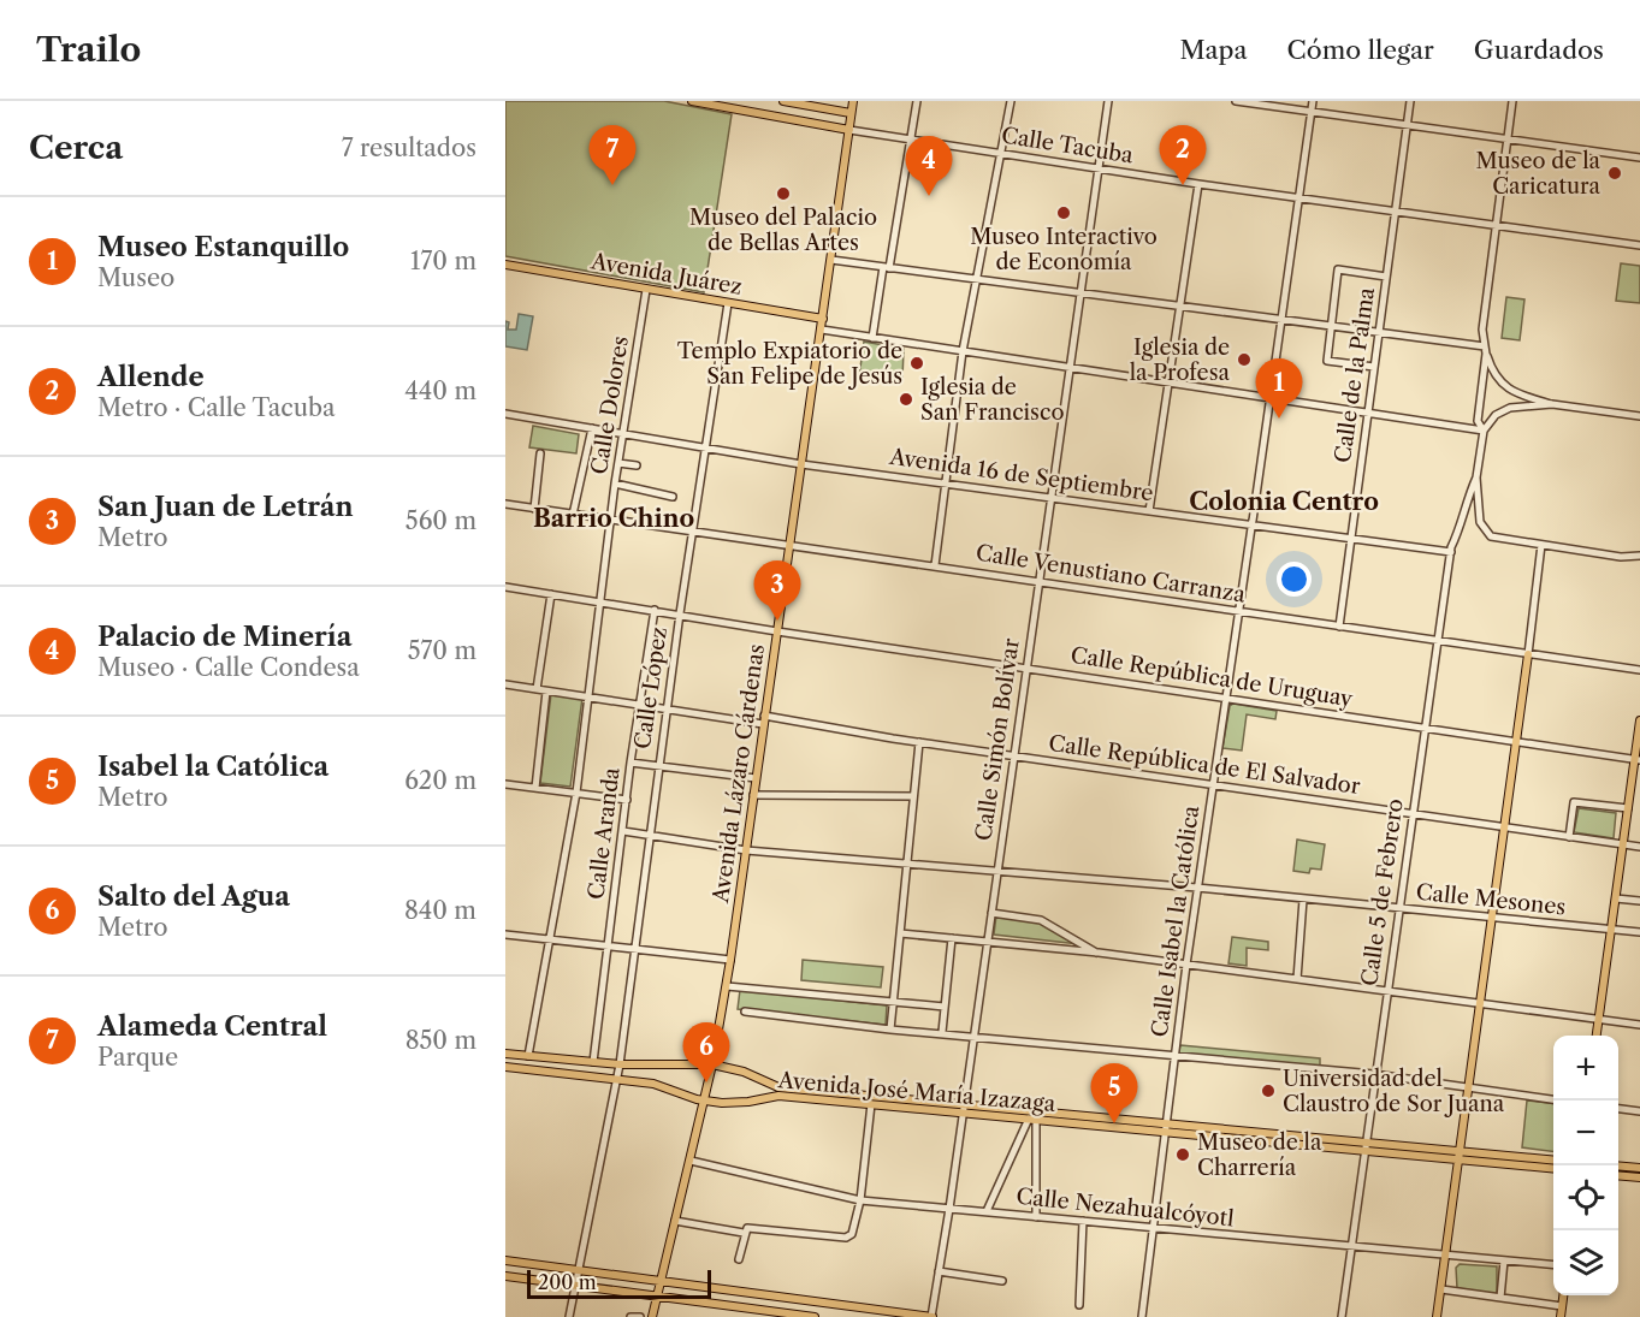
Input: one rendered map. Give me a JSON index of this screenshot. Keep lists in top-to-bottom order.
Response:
{
  "streets": {
    "main road": ["Avenida Juárez", "Avenida Lázaro Cárdenas", "Avenida José María Izazaga"],
    "street": [
      "Calle Tacuba",
      "Calle de la Palma",
      "Calle Dolores",
      "Avenida 16 de Septiembre",
      "Calle Venustiano Carranza",
      "Calle República de Uruguay",
      "Calle López",
      "Calle Simón Bolívar",
      "Calle República de El Salvador",
      "Calle Aranda",
      "Calle 5 de Febrero",
      "Calle Mesones",
      "Calle Isabel la Católica",
      "Calle Nezahualcóyotl"
    ]
  },
  "crossings": [
    ["Calle Tacuba", "Calle de la Palma"],
    ["Calle Tacuba", "Calle Simón Bolívar"],
    ["Calle Tacuba", "Avenida Lázaro Cárdenas"],
    ["Calle Tacuba", "Calle Isabel la Católica"],
    ["Avenida Juárez", "Calle Dolores"],
    ["Avenida Juárez", "Calle López"],
    ["Avenida Juárez", "Avenida Lázaro Cárdenas"],
    ["Calle de la Palma", "Avenida 16 de Septiembre"],
    ["Calle de la Palma", "Calle Venustiano Carranza"],
    ["Calle Dolores", "Avenida 16 de Septiembre"],
    ["Calle Dolores", "Calle Venustiano Carranza"],
    ["Calle Dolores", "Calle República de Uruguay"],
    ["Calle Dolores", "Calle República de El Salvador"],
    ["Calle Dolores", "Avenida José María Izazaga"],
    ["Avenida 16 de Septiembre", "Calle López"],
    ["Avenida 16 de Septiembre", "Calle Simón Bolívar"],
    ["Avenida 16 de Septiembre", "Avenida Lázaro Cárdenas"],
    ["Avenida 16 de Septiembre", "Calle 5 de Febrero"],
    ["Avenida 16 de Septiembre", "Calle Isabel la Católica"],
    ["Calle Venustiano Carranza", "Calle López"],
    ["Calle Venustiano Carranza", "Calle Simón Bolívar"],
    ["Calle Venustiano Carranza", "Avenida Lázaro Cárdenas"],
    ["Calle Venustiano Carranza", "Calle 5 de Febrero"],
    ["Calle Venustiano Carranza", "Calle Isabel la Católica"],
    ["Calle República de Uruguay", "Calle López"],
    ["Calle República de Uruguay", "Calle Simón Bolívar"],
    ["Calle República de Uruguay", "Avenida Lázaro Cárdenas"],
    ["Calle República de Uruguay", "Calle Aranda"],
    ["Calle República de Uruguay", "Calle 5 de Febrero"],
    ["Calle República de Uruguay", "Calle Isabel la Católica"],
    ["Calle López", "Calle República de El Salvador"],
    ["Calle López", "Calle Mesones"],
    ["Calle López", "Avenida José María Izazaga"],
    ["Calle Simón Bolívar", "Calle República de El Salvador"],
    ["Calle Simón Bolívar", "Calle Mesones"],
    ["Calle Simón Bolívar", "Avenida José María Izazaga"],
    ["Calle Simón Bolívar", "Calle Nezahualcóyotl"],
    ["Calle República de El Salvador", "Avenida Lázaro Cárdenas"],
    ["Calle República de El Salvador", "Calle Aranda"],
    ["Calle República de El Salvador", "Calle 5 de Febrero"],
    ["Calle República de El Salvador", "Calle Isabel la Católica"],
    ["Avenida Lázaro Cárdenas", "Calle Mesones"],
    ["Avenida Lázaro Cárdenas", "Avenida José María Izazaga"],
    ["Avenida Lázaro Cárdenas", "Calle Nezahualcóyotl"],
    ["Calle Aranda", "Calle Mesones"],
    ["Calle Aranda", "Avenida José María Izazaga"],
    ["Calle 5 de Febrero", "Calle Mesones"],
    ["Calle 5 de Febrero", "Avenida José María Izazaga"],
    ["Calle 5 de Febrero", "Calle Nezahualcóyotl"],
    ["Calle Mesones", "Calle Isabel la Católica"],
    ["Calle Isabel la Católica", "Avenida José María Izazaga"],
    ["Calle Isabel la Católica", "Calle Nezahualcóyotl"]
  ],
  "districts": ["Colonia Centro", "Barrio Chino"],
  "places": [
    "Museo de la Caricatura",
    "Museo del Palacio de Bellas Artes",
    "Museo Interactivo de Economía",
    "Iglesia de la Profesa",
    "Templo Expiatorio de San Felipe de Jesús",
    "Iglesia de San Francisco",
    "Universidad del Claustro de Sor Juana",
    "Museo de la Charrería"
  ],
  "scale_bar": "200 m",
  "page": {
    "header": "Trailo",
    "nav": ["Mapa", "Cómo llegar", "Guardados"],
    "heading": ["Cerca", "7 resultados"],
    "pins": [
      "2",
      "7",
      "4",
      "1",
      "3",
      "6",
      "5"
    ],
    "list": [
      {
        "mark": "1",
        "name": "Museo Estanquillo",
        "note": "Museo",
        "value": "170 m"
      },
      {
        "mark": "2",
        "name": "Allende",
        "note": "Metro · Calle Tacuba",
        "value": "440 m"
      },
      {
        "mark": "3",
        "name": "San Juan de Letrán",
        "note": "Metro",
        "value": "560 m"
      },
      {
        "mark": "4",
        "name": "Palacio de Minería",
        "note": "Museo · Calle Condesa",
        "value": "570 m"
      },
      {
        "mark": "5",
        "name": "Isabel la Católica",
        "note": "Metro",
        "value": "620 m"
      },
      {
        "mark": "6",
        "name": "Salto del Agua",
        "note": "Metro",
        "value": "840 m"
      },
      {
        "mark": "7",
        "name": "Alameda Central",
        "note": "Parque",
        "value": "850 m"
      }
    ],
    "map_buttons": ["+", "−"],
    "scale": "200 m"
  }
}
